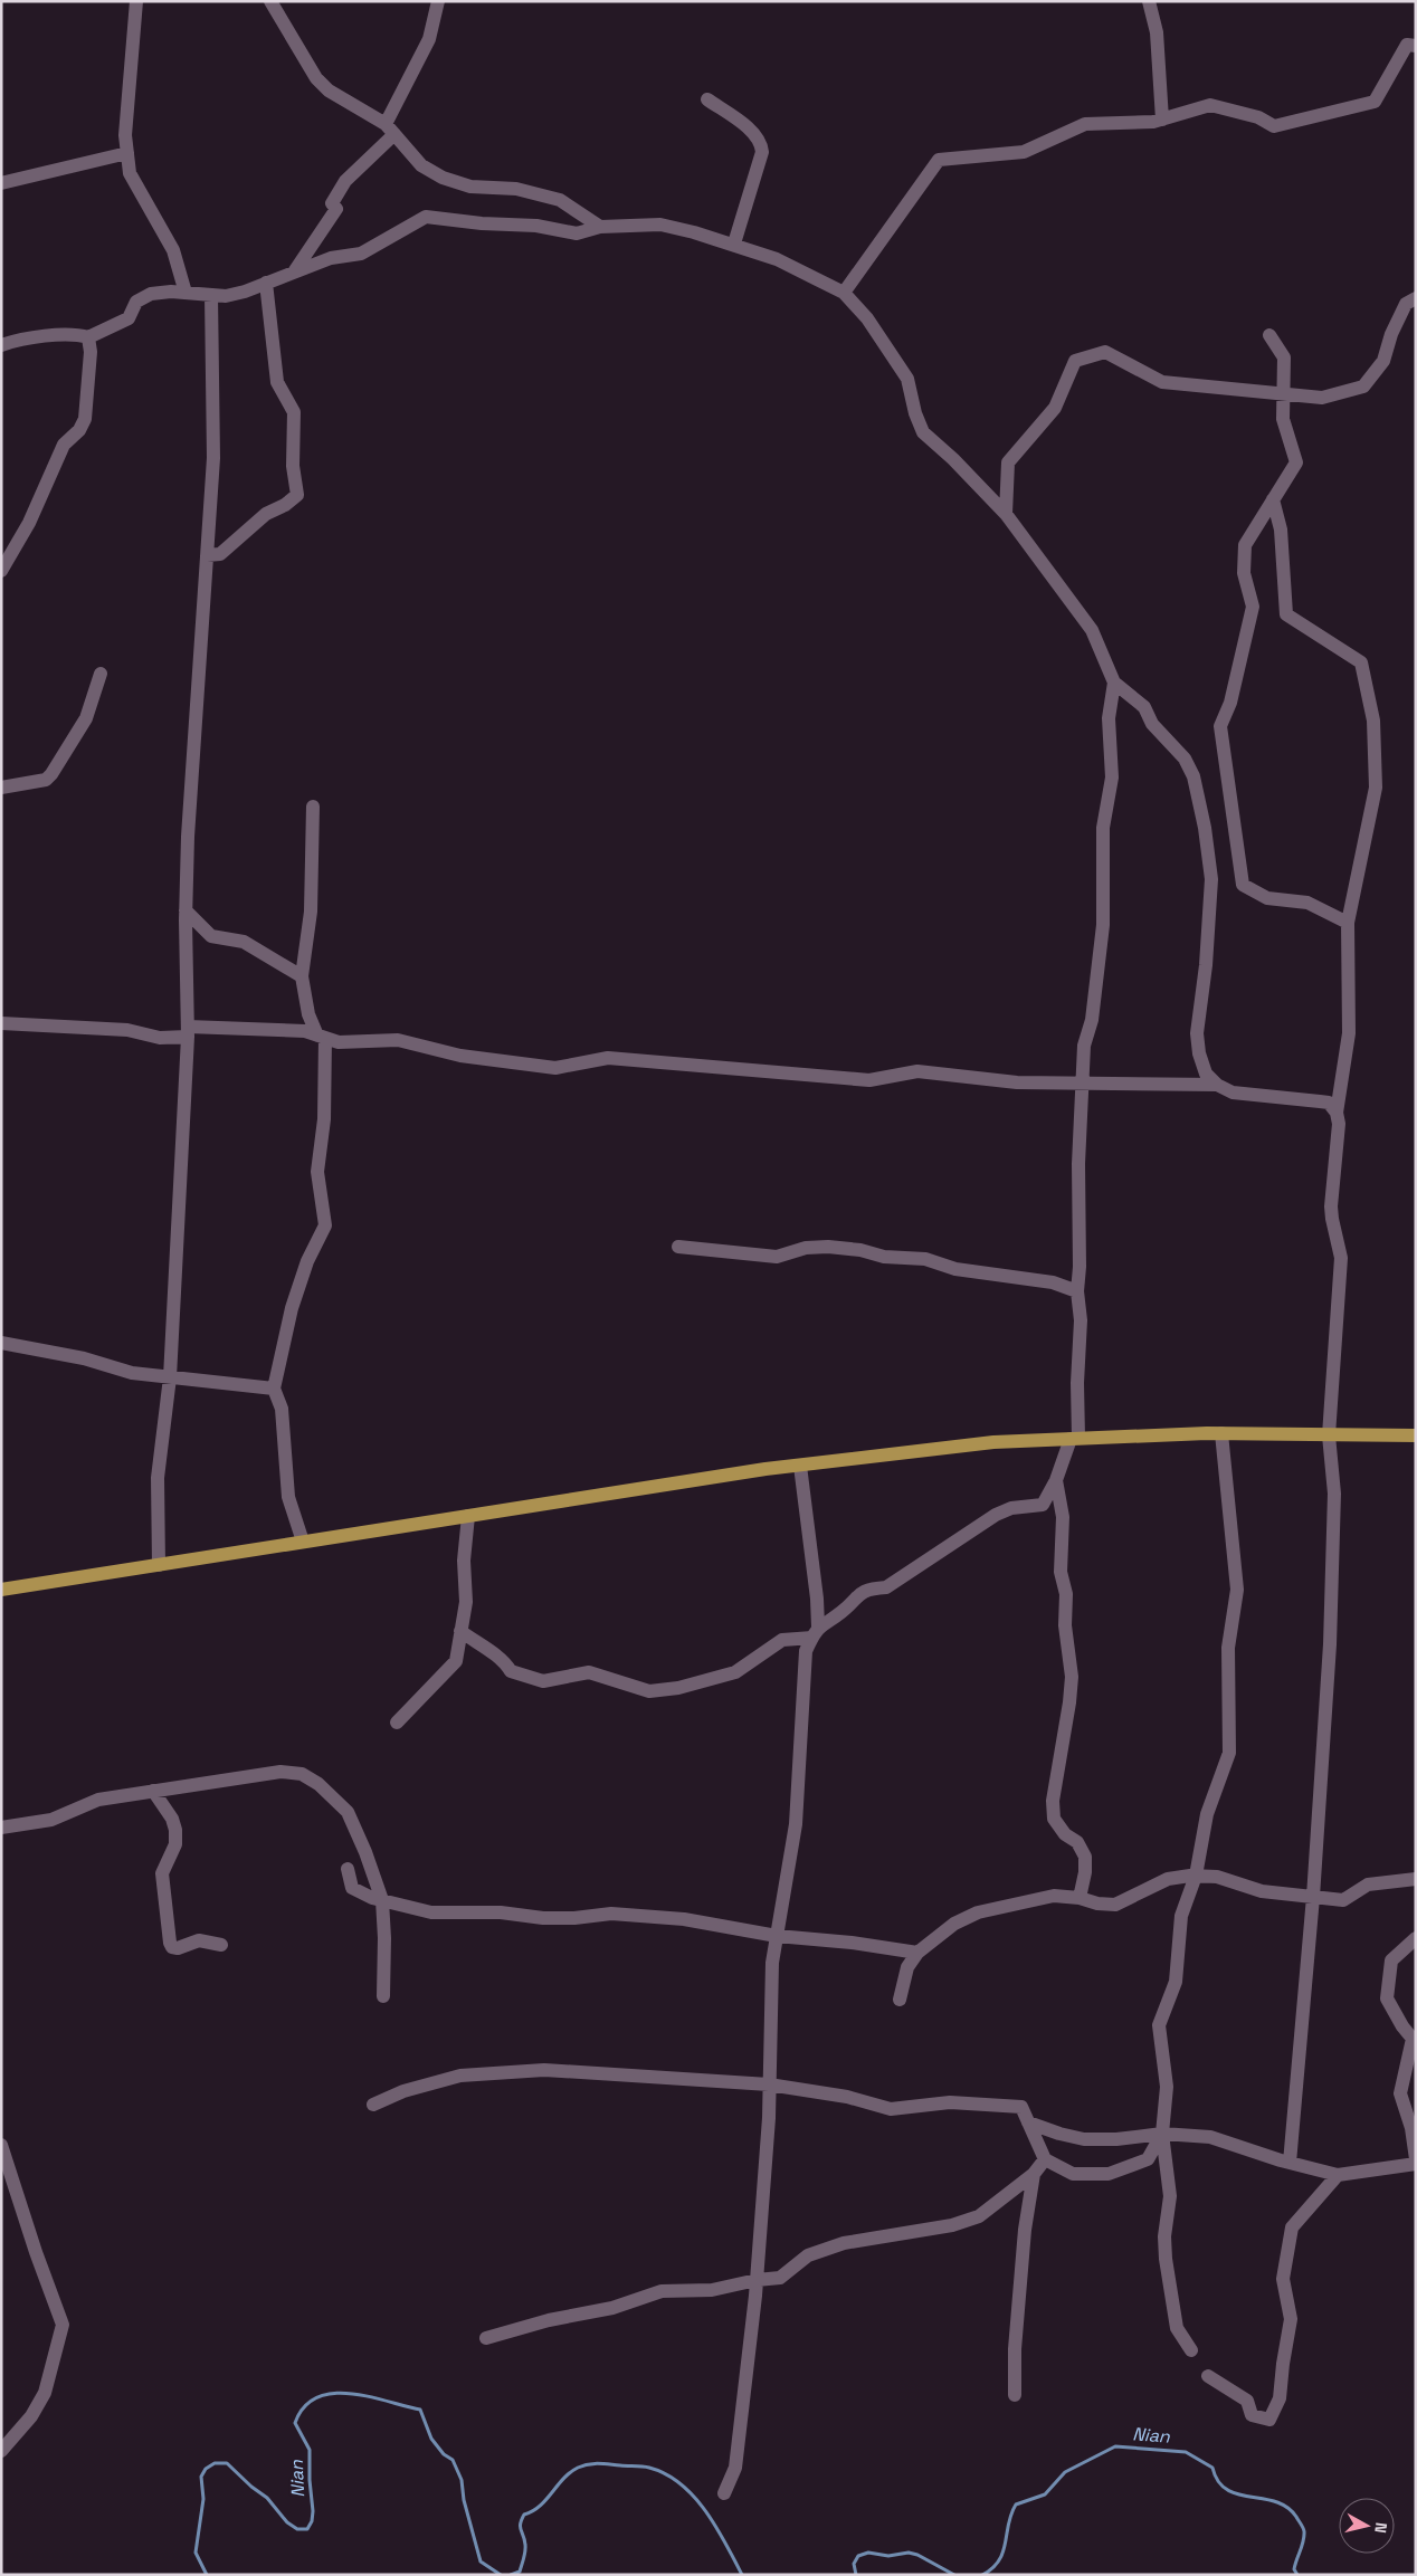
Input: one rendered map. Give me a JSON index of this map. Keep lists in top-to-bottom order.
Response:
{
  "water": ["Nian"],
  "north": "right"
}
